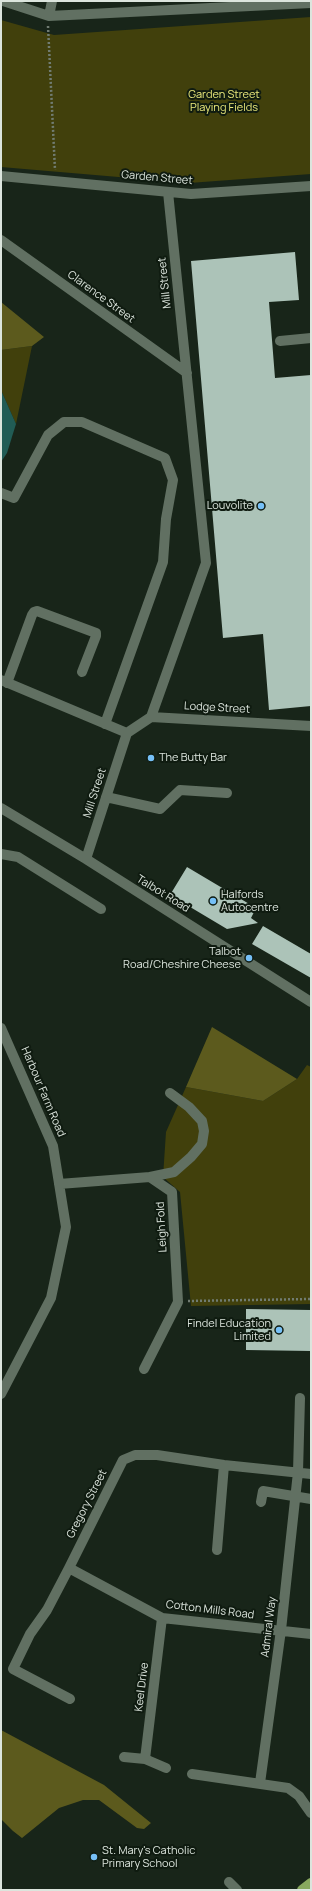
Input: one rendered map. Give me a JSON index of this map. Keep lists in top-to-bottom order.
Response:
{
  "streets": {
    "street": [
      "Garden Street",
      "Mill Street",
      "Clarence Street",
      "Lodge Street",
      "Talbot Road",
      "Harbour Farm Road",
      "Leigh Fold",
      "Gregory Street",
      "Cotton Mills Road",
      "Admiral Way",
      "Keel Drive"
    ]
  },
  "crossings": [
    ["Garden Street", "Mill Street"],
    ["Mill Street", "Clarence Street"],
    ["Mill Street", "Lodge Street"],
    ["Mill Street", "Talbot Road"],
    ["Gregory Street", "Cotton Mills Road"],
    ["Gregory Street", "Admiral Way"],
    ["Cotton Mills Road", "Admiral Way"],
    ["Cotton Mills Road", "Keel Drive"]
  ],
  "parks": ["Garden Street Playing Fields"],
  "places": [
    "Louvolite",
    "The Butty Bar",
    "Halfords Autocentre",
    "Talbot Road/Cheshire Cheese",
    "Findel Education Limited",
    "St. Mary's Catholic Primary School"
  ]
}
